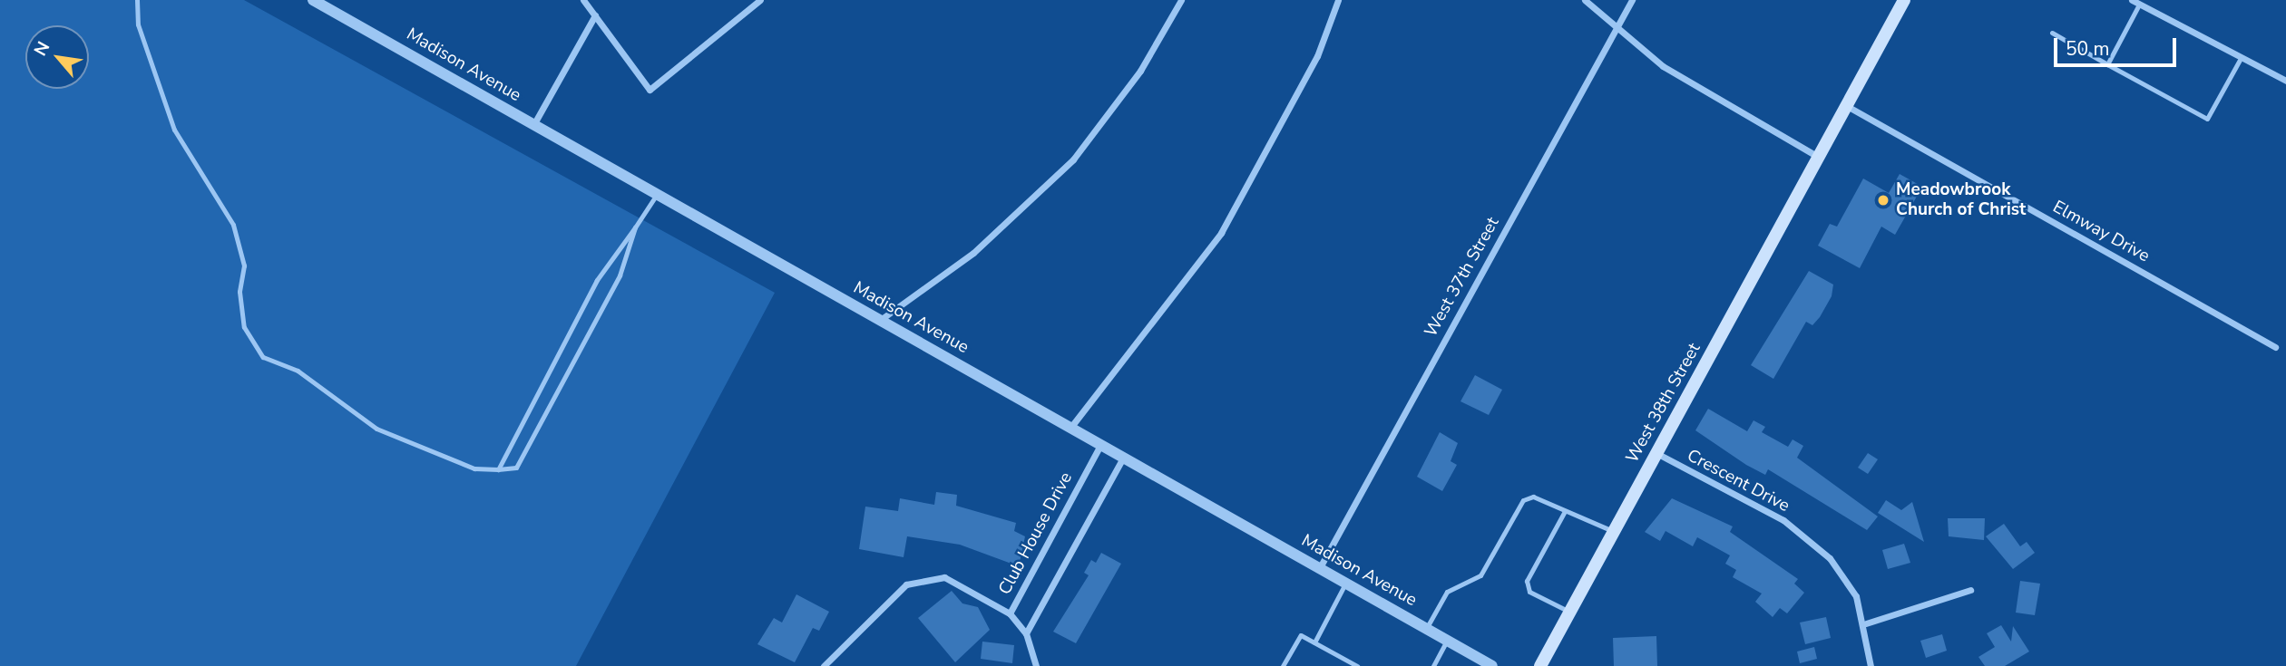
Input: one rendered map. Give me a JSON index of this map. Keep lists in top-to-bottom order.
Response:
{
  "streets": {
    "main road": ["West 38th Street"],
    "street": [
      "Madison Avenue",
      "Elmway Drive",
      "West 37th Street",
      "Crescent Drive",
      "Club House Drive"
    ]
  },
  "crossings": [
    ["Madison Avenue", "West 37th Street"],
    ["Madison Avenue", "Club House Drive"],
    ["Elmway Drive", "West 38th Street"],
    ["West 38th Street", "Crescent Drive"]
  ],
  "places": ["Meadowbrook Church of Christ"],
  "scale_bar": "50 m",
  "north": "top left"
}
